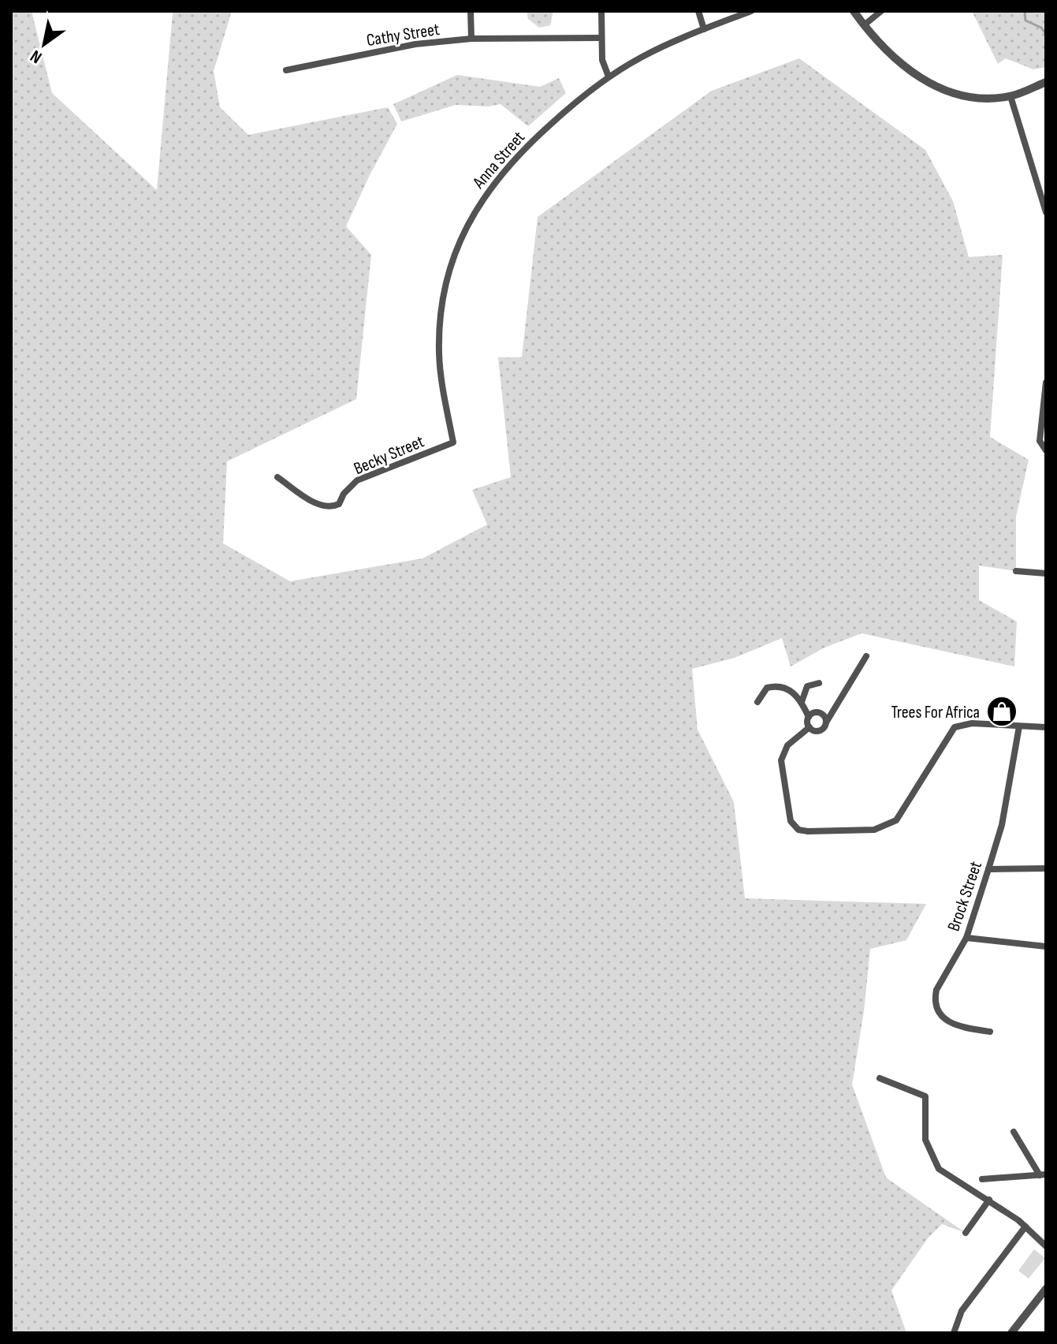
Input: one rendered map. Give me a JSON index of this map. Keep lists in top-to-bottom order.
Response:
{
  "streets": {
    "street": [
      "Cathy Street",
      "Anna Street",
      "Becky Street",
      "Brock Street"
    ]
  },
  "crossings": [
    ["Anna Street", "Becky Street"]
  ],
  "places": {
    "shop": ["Trees For Africa"]
  },
  "north": "bottom left"
}
